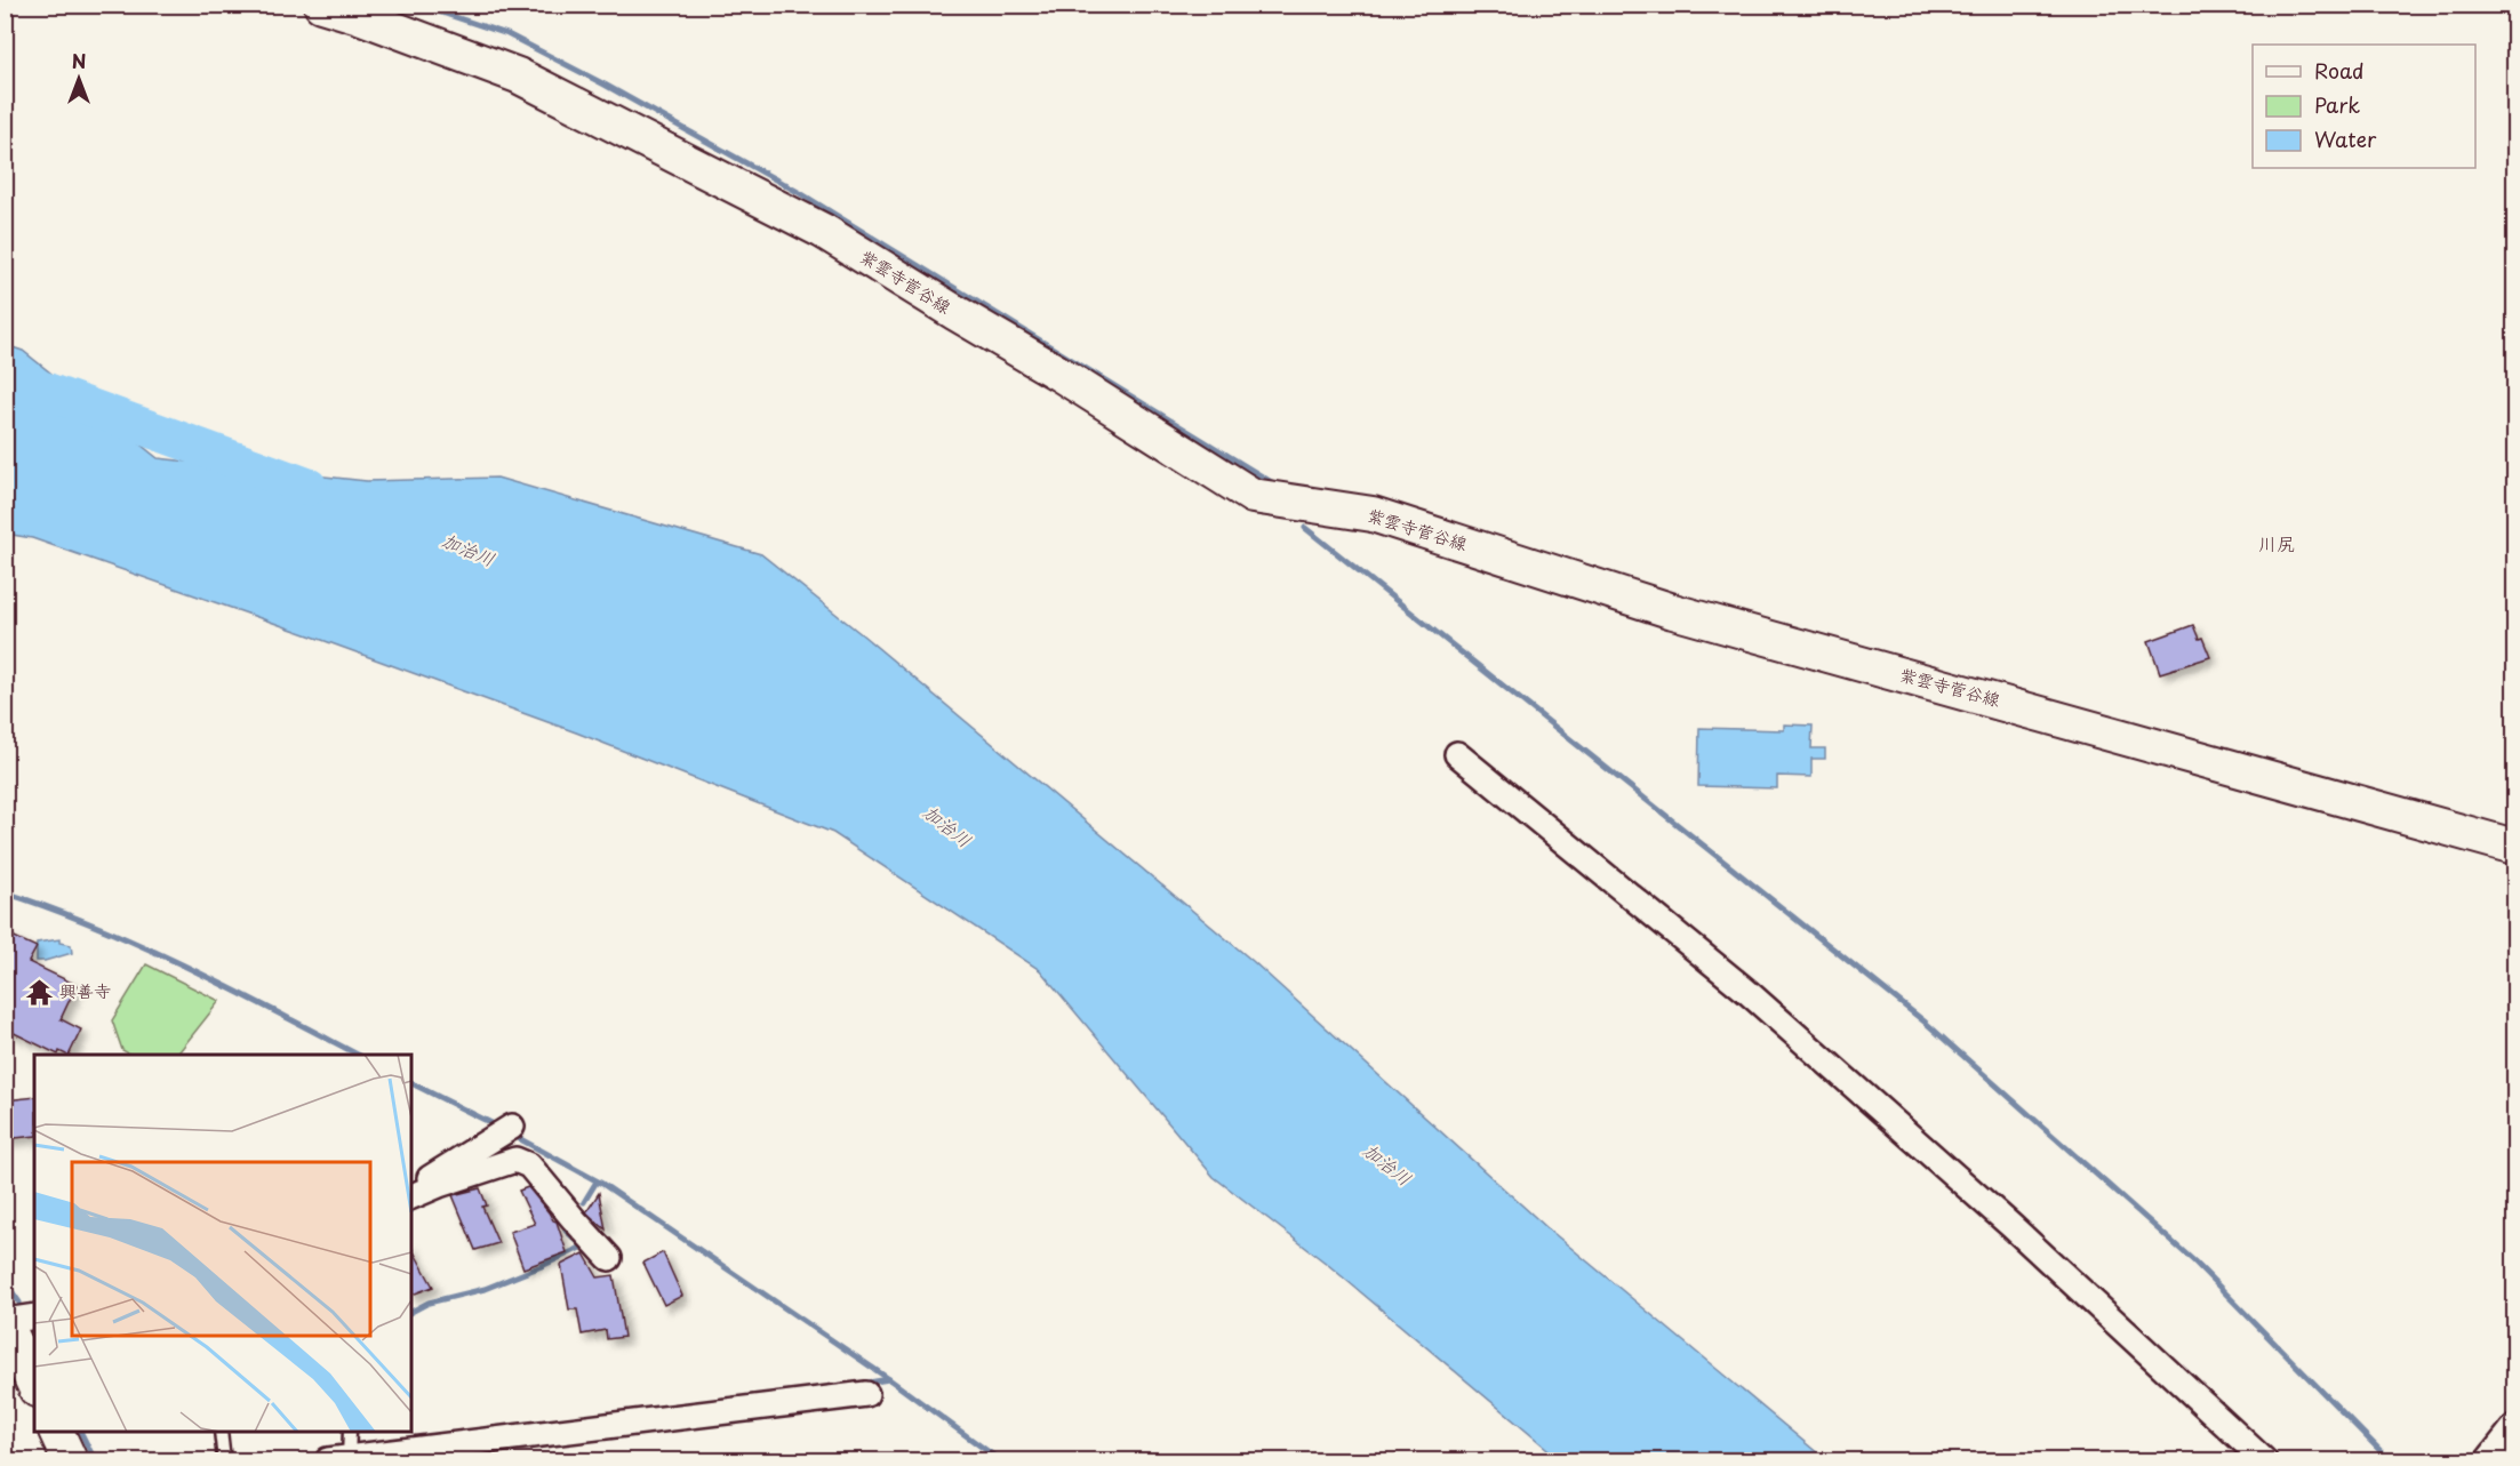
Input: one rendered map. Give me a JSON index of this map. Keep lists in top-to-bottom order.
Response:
{
  "streets": {
    "main road": ["紫雲寺菅谷線"]
  },
  "districts": ["川尻"],
  "water": ["加治川"],
  "places": {
    "temple": ["興善寺"]
  },
  "legend": ["Road", "Park", "Water"],
  "north": "top"
}
